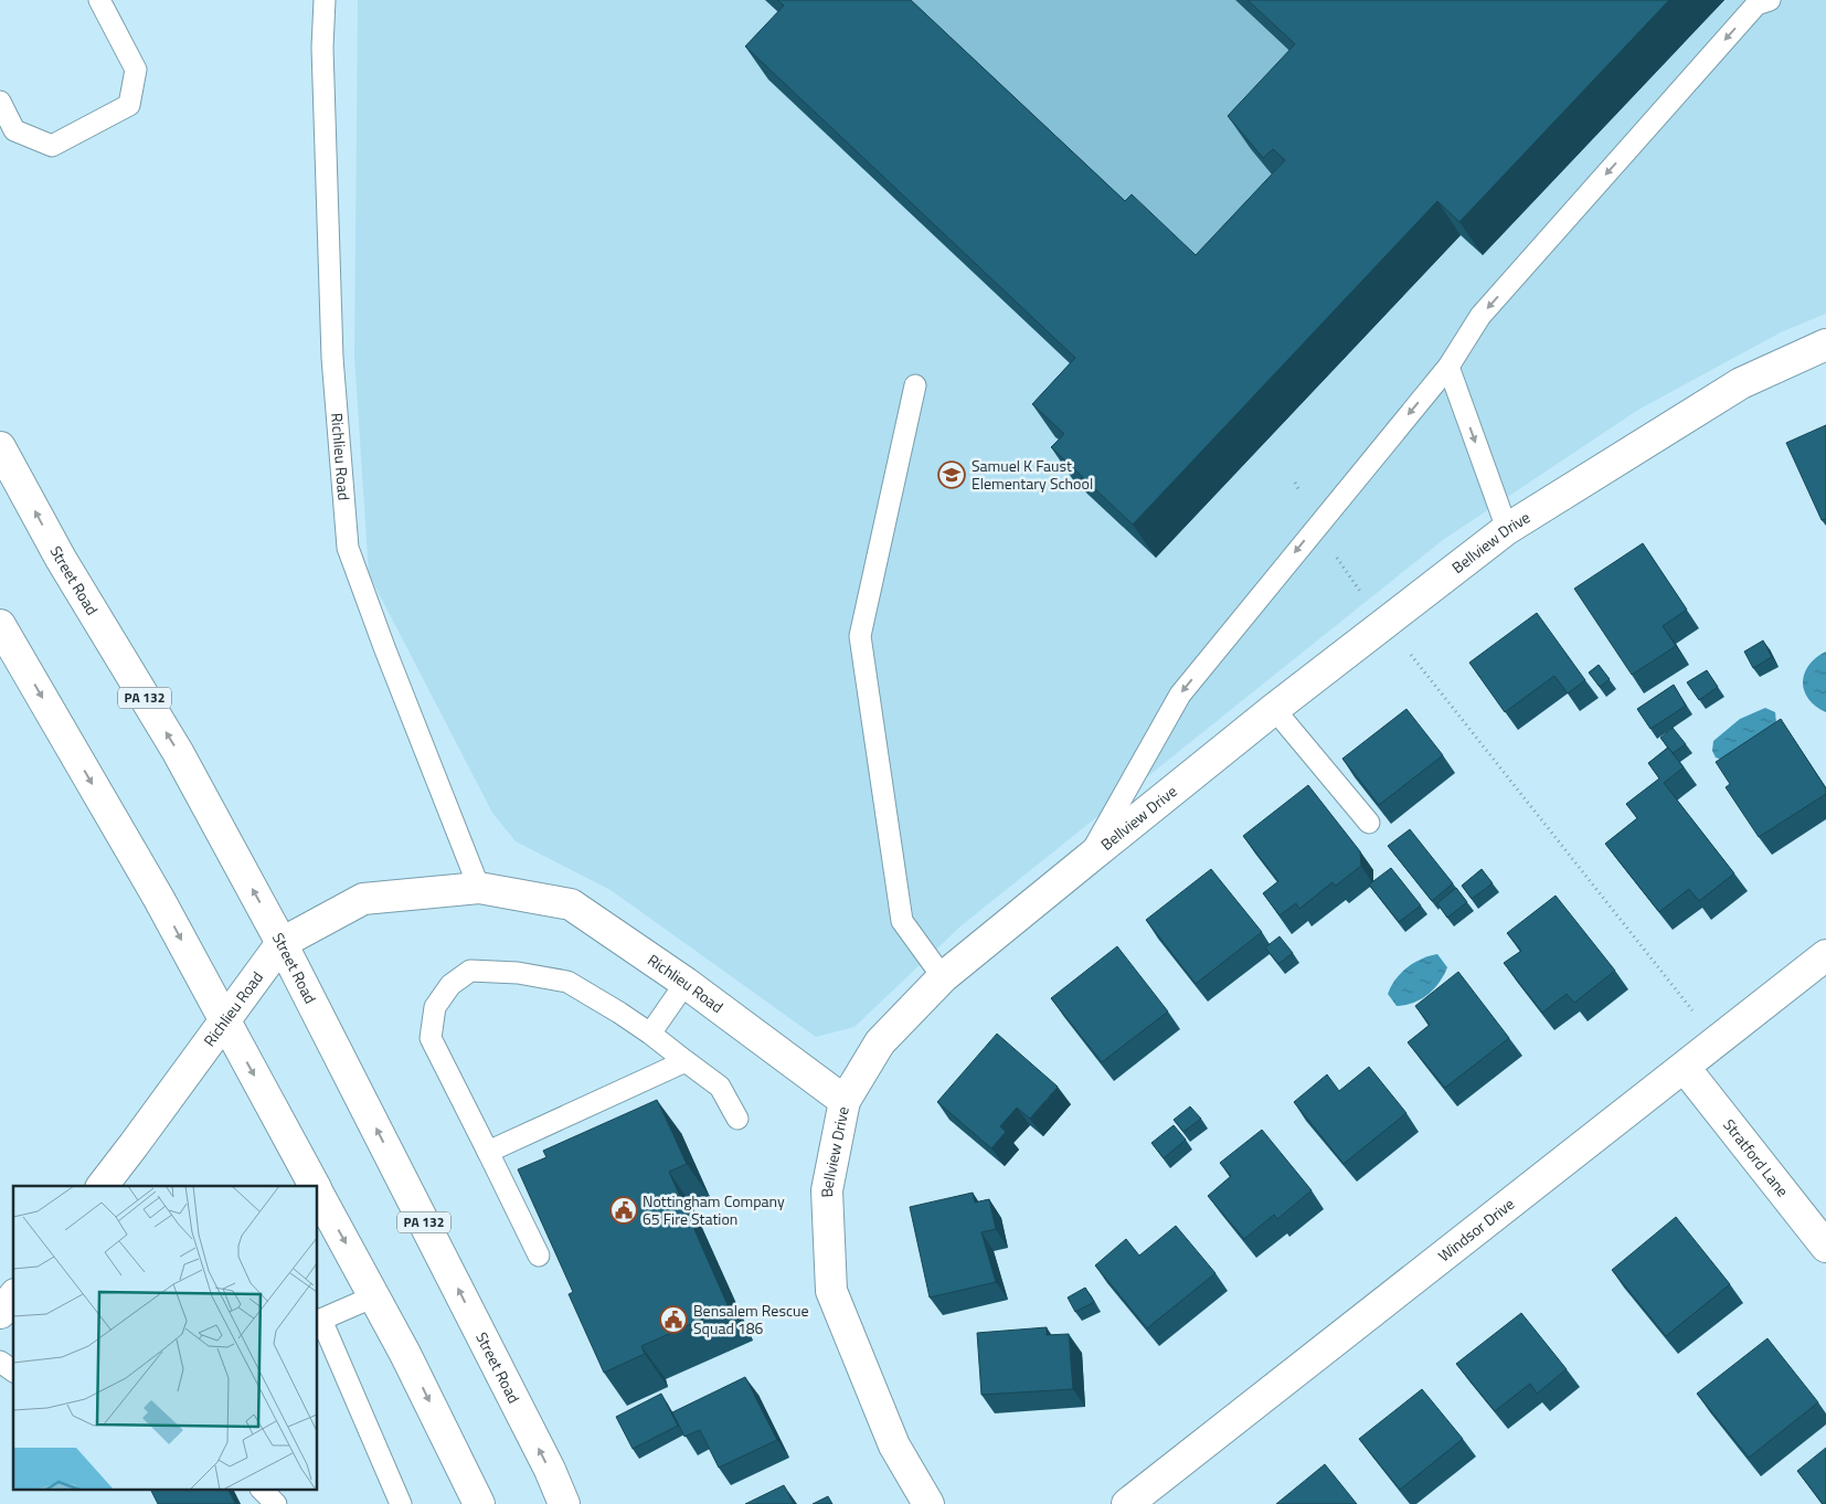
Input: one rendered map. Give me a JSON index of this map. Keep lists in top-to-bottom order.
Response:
{
  "streets": {
    "street": [
      "Richlieu Road",
      "Bellview Drive",
      "Street Road",
      "PA 132",
      "Stratford Lane",
      "Windsor Drive"
    ]
  },
  "crossings": [
    ["Richlieu Road", "Bellview Drive"],
    ["Richlieu Road", "Street Road"],
    ["Stratford Lane", "Windsor Drive"]
  ],
  "places": {
    "school or university": ["Samuel K Faust Elementary School"],
    "public building": ["Nottingham Company 65 Fire Station", "Bensalem Rescue Squad 186"]
  }
}
